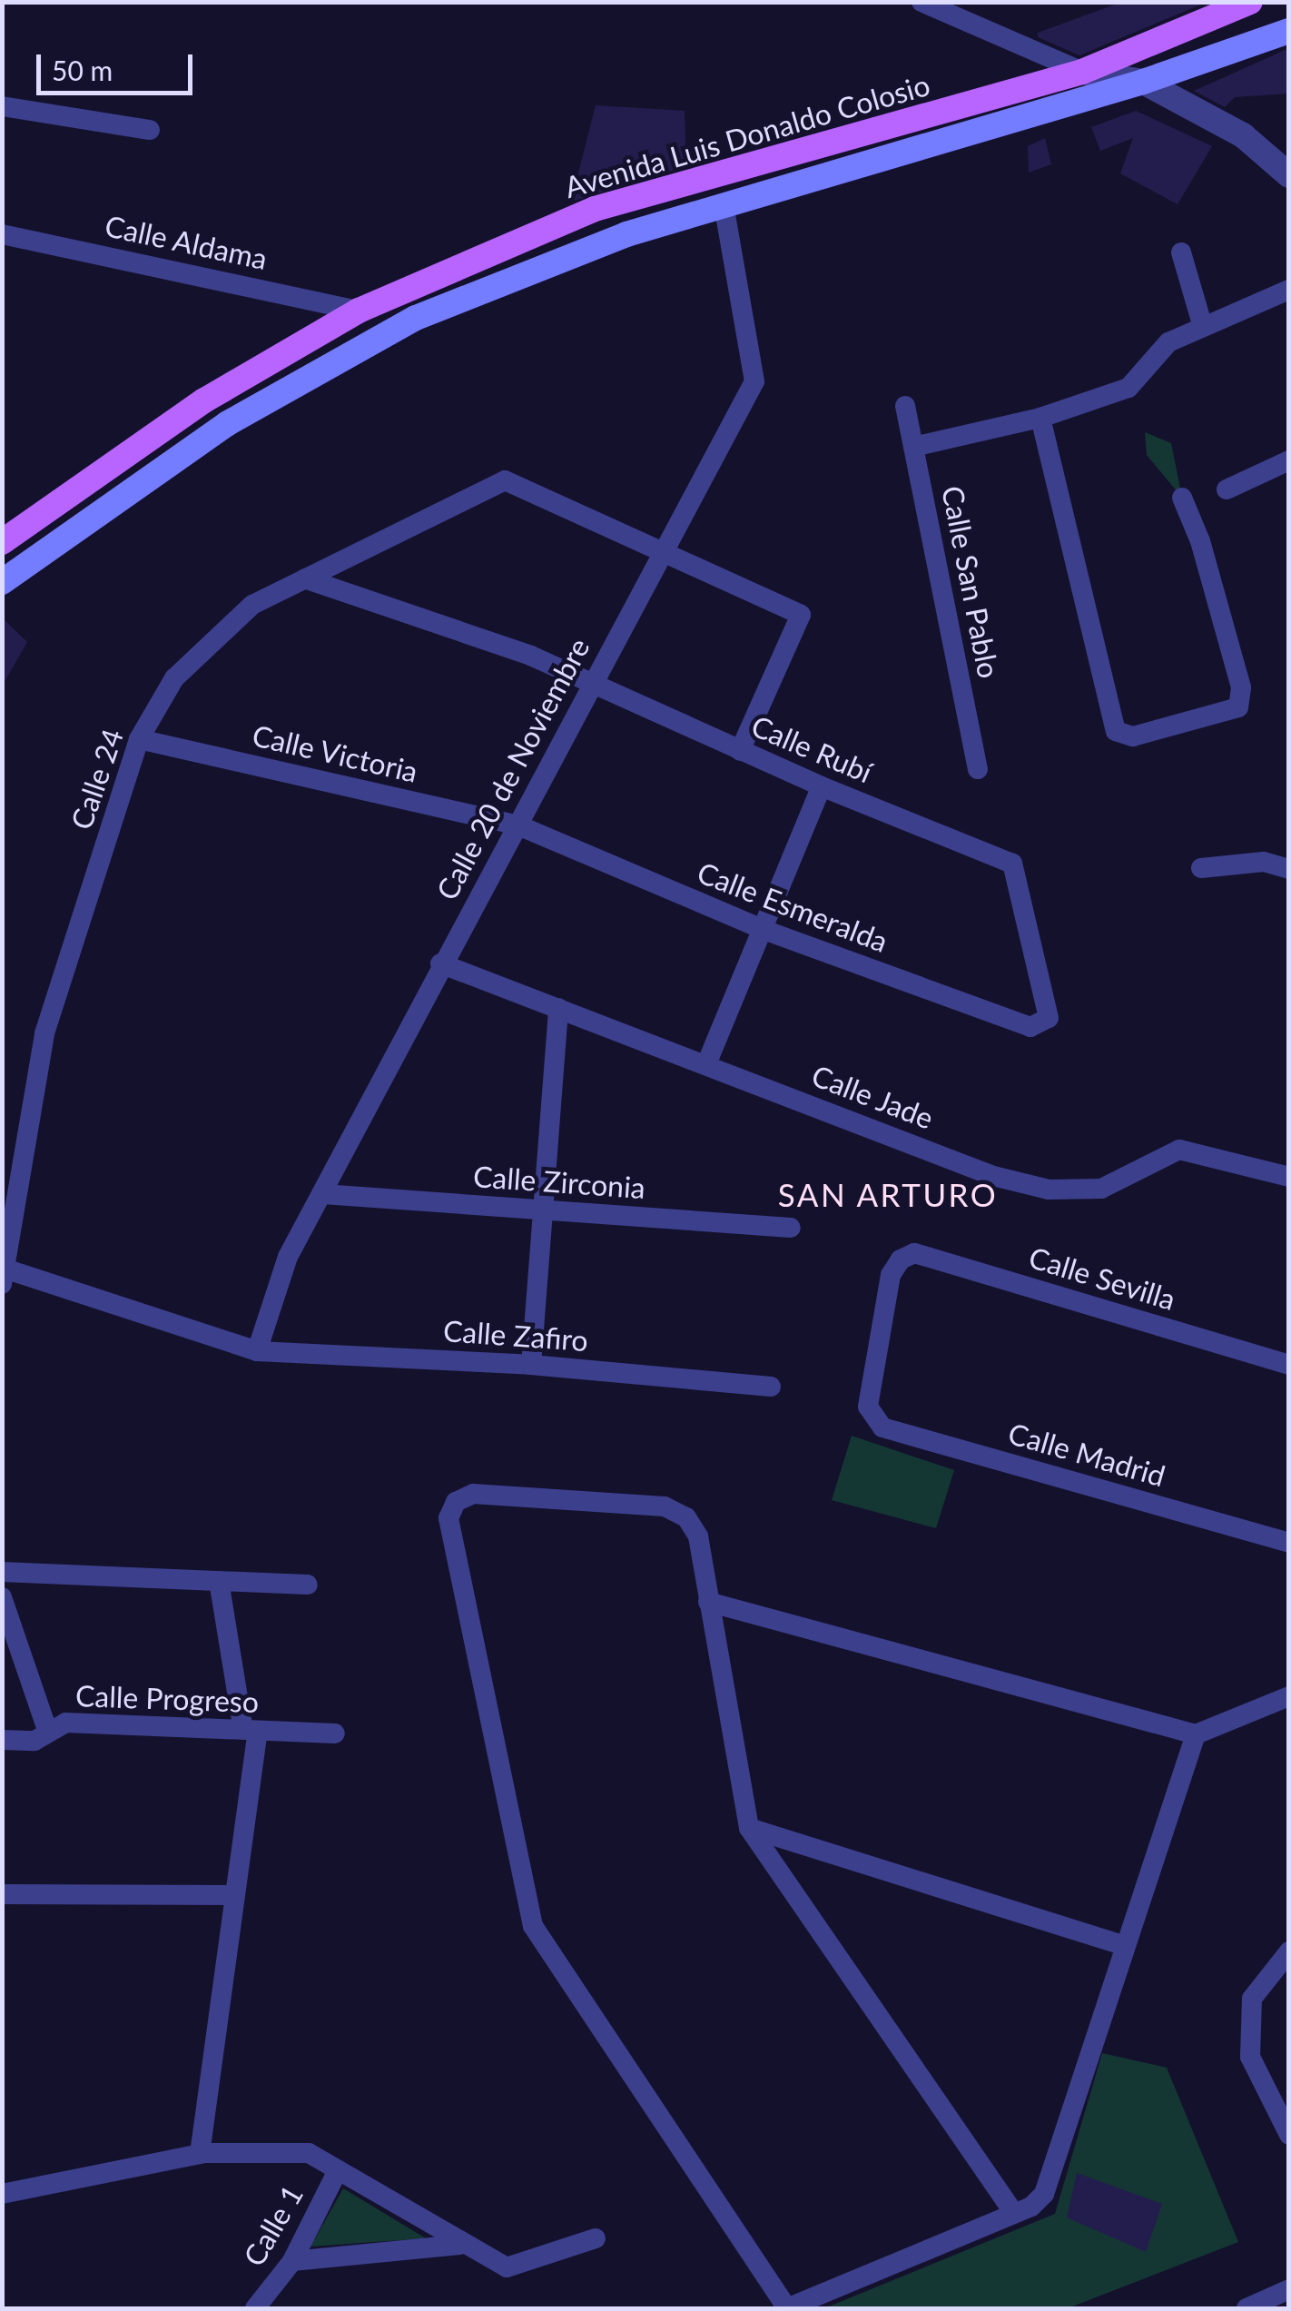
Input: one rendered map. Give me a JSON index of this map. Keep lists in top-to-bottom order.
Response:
{
  "streets": {
    "main road": ["Avenida Luis Donaldo Colosio"],
    "street": [
      "Calle Aldama",
      "Calle San Pablo",
      "Calle Rubí",
      "Calle Victoria",
      "Calle 20 de Noviembre",
      "Calle 24",
      "Calle Esmeralda",
      "Calle Jade",
      "Calle Zirconia",
      "Calle Sevilla",
      "Calle Zafiro",
      "Calle Madrid",
      "Calle Progreso",
      "Calle 1"
    ]
  },
  "crossings": [
    ["Avenida Luis Donaldo Colosio", "Calle Aldama"],
    ["Avenida Luis Donaldo Colosio", "Calle 20 de Noviembre"],
    ["Calle Rubí", "Calle 20 de Noviembre"],
    ["Calle Rubí", "Calle 24"],
    ["Calle Rubí", "Calle Esmeralda"],
    ["Calle Victoria", "Calle 20 de Noviembre"],
    ["Calle Victoria", "Calle 24"],
    ["Calle Victoria", "Calle Esmeralda"],
    ["Calle 20 de Noviembre", "Calle 24"],
    ["Calle 20 de Noviembre", "Calle Esmeralda"],
    ["Calle 20 de Noviembre", "Calle Jade"],
    ["Calle 20 de Noviembre", "Calle Zirconia"],
    ["Calle 20 de Noviembre", "Calle Zafiro"],
    ["Calle 24", "Calle Zafiro"],
    ["Calle Sevilla", "Calle Madrid"]
  ],
  "districts": ["SAN ARTURO"],
  "scale_bar": "50 m"
}
